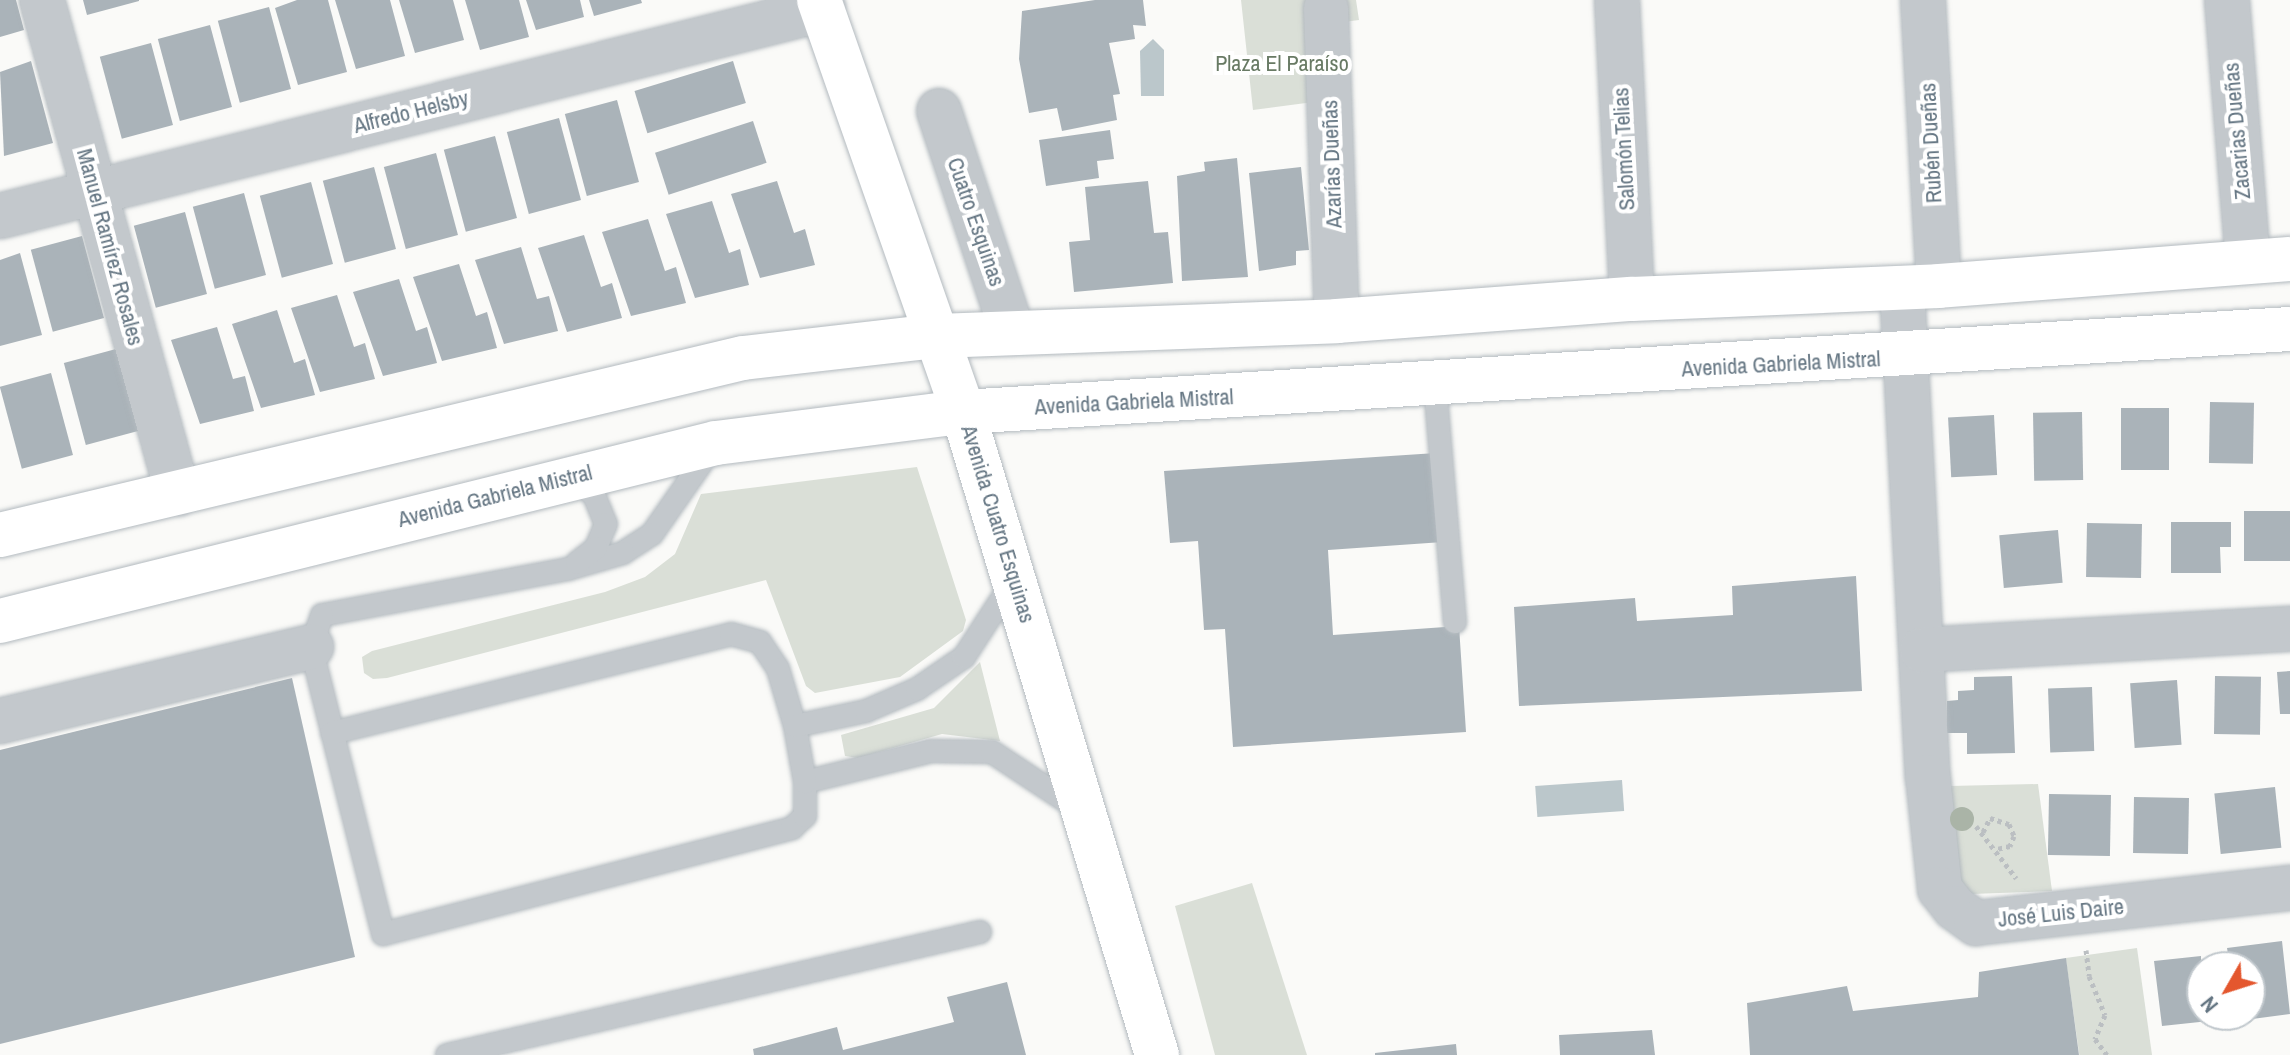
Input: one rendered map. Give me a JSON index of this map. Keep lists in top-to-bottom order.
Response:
{
  "streets": {
    "main road": ["Avenida Gabriela Mistral", "Avenida Cuatro Esquinas"],
    "street": [
      "Alfredo Helsby",
      "Zacarias Dueñas",
      "Rubén Dueñas",
      "Salomón Telias",
      "Azarías Dueñas",
      "Cuatro Esquinas",
      "Manuel Ramírez Rosales",
      "José Luis Daire"
    ]
  },
  "crossings": [
    ["Alfredo Helsby", "Manuel Ramírez Rosales"],
    ["Alfredo Helsby", "Avenida Cuatro Esquinas"],
    ["Rubén Dueñas", "José Luis Daire"],
    ["Avenida Gabriela Mistral", "Avenida Cuatro Esquinas"],
    ["Avenida Gabriela Mistral", "José Luis Daire"]
  ],
  "parks": ["Plaza El Paraíso"],
  "north": "bottom left"
}
